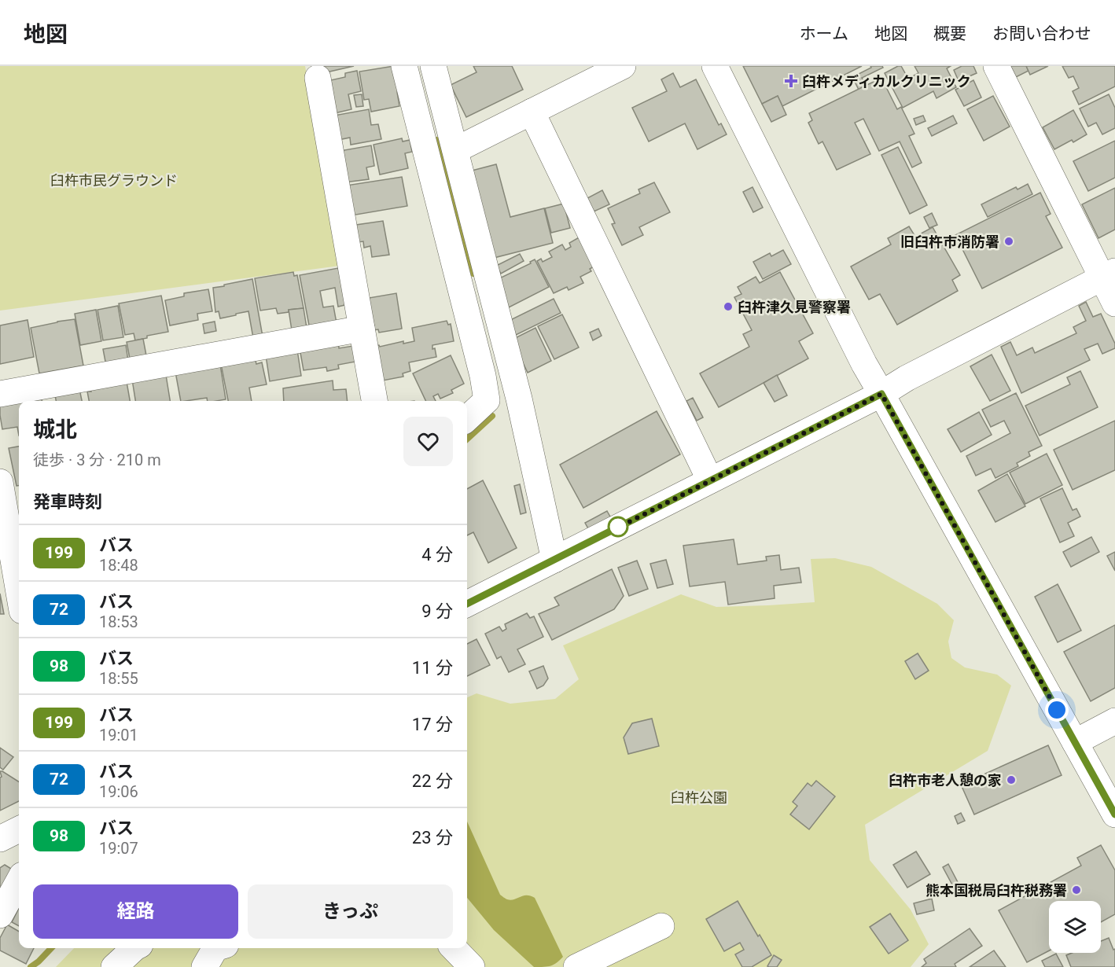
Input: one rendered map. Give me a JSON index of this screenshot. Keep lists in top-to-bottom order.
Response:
{
  "parks": ["臼杵市民グラウンド", "臼杵公園"],
  "places": {
    "health": ["臼杵メディカルクリニック"],
    "other": [
      "旧臼杵市消防署",
      "臼杵津久見警察署",
      "臼杵市老人憩の家",
      "熊本国税局臼杵税務署"
    ]
  },
  "lines": ["bus line 199"],
  "page": {
    "header": "地図",
    "nav": [
      "ホーム",
      "地図",
      "概要",
      "お問い合わせ"
    ],
    "heading": [
      ["城北", "徒歩 · 3 分 · 210 m"],
      "発車時刻"
    ],
    "list": [
      {
        "mark": "199",
        "name": "バス",
        "note": "18:48",
        "value": "4 分"
      },
      {
        "mark": "72",
        "name": "バス",
        "note": "18:53",
        "value": "9 分"
      },
      {
        "mark": "98",
        "name": "バス",
        "note": "18:55",
        "value": "11 分"
      },
      {
        "mark": "199",
        "name": "バス",
        "note": "19:01",
        "value": "17 分"
      },
      {
        "mark": "72",
        "name": "バス",
        "note": "19:06",
        "value": "22 分"
      },
      {
        "mark": "98",
        "name": "バス",
        "note": "19:07",
        "value": "23 分"
      }
    ],
    "buttons": ["経路", "きっぷ"]
  }
}
